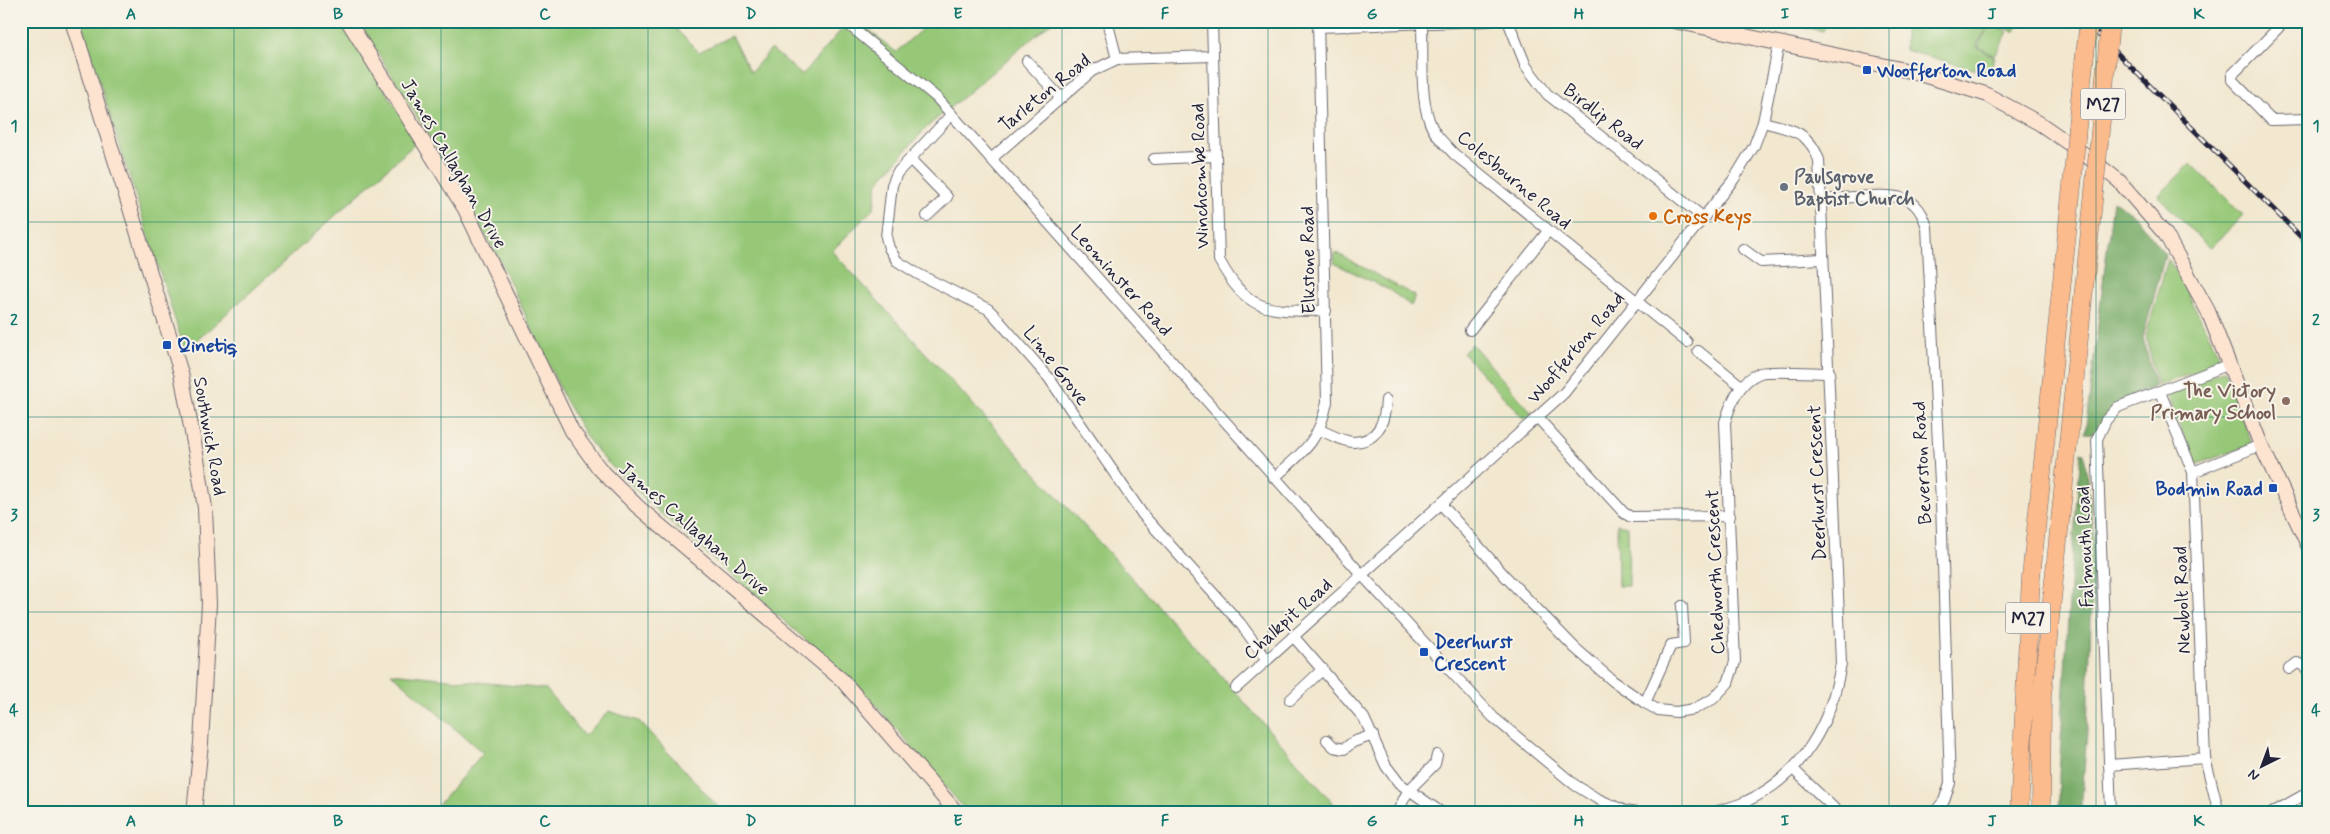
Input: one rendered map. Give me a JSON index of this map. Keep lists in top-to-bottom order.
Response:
{
  "streets": {
    "highway": ["M27"],
    "street": [
      "Tarleton Road",
      "Birdlip Road",
      "James Callaghan Drive",
      "Winchcombe Road",
      "Colesbourne Road",
      "Elkstone Road",
      "Leominster Road",
      "Woofferton Road",
      "Lime Grove",
      "Southwick Road",
      "Beverston Road",
      "Deerhurst Crescent",
      "Falmouth Road",
      "Chedworth Crescent",
      "Newbolt Road",
      "Chalkpit Road"
    ]
  },
  "crossings": [
    ["Tarleton Road", "Winchcombe Road"],
    ["Tarleton Road", "Leominster Road"],
    ["Birdlip Road", "Woofferton Road"],
    ["Winchcombe Road", "Elkstone Road"],
    ["Colesbourne Road", "Woofferton Road"],
    ["Elkstone Road", "Leominster Road"],
    ["Leominster Road", "Woofferton Road"],
    ["Leominster Road", "Lime Grove"],
    ["Leominster Road", "Chalkpit Road"],
    ["Woofferton Road", "Deerhurst Crescent"],
    ["Woofferton Road", "Chedworth Crescent"],
    ["Woofferton Road", "Chalkpit Road"],
    ["Lime Grove", "Chalkpit Road"],
    ["Beverston Road", "Deerhurst Crescent"],
    ["Deerhurst Crescent", "Chedworth Crescent"],
    ["Falmouth Road", "Newbolt Road"]
  ],
  "places": {
    "transit": [
      "Woofferton Road",
      "Qinetiq",
      "Bodmin Road",
      "Deerhurst Crescent"
    ],
    "other": ["Paulsgrove Baptist Church", "Cross Keys", "The Victory Primary School"]
  },
  "north": "bottom left",
  "grid": {
    "columns": [
      "A",
      "B",
      "C",
      "D",
      "E",
      "F",
      "G",
      "H",
      "I",
      "J",
      "K"
    ],
    "rows": [
      "1",
      "2",
      "3",
      "4"
    ]
  }
}
